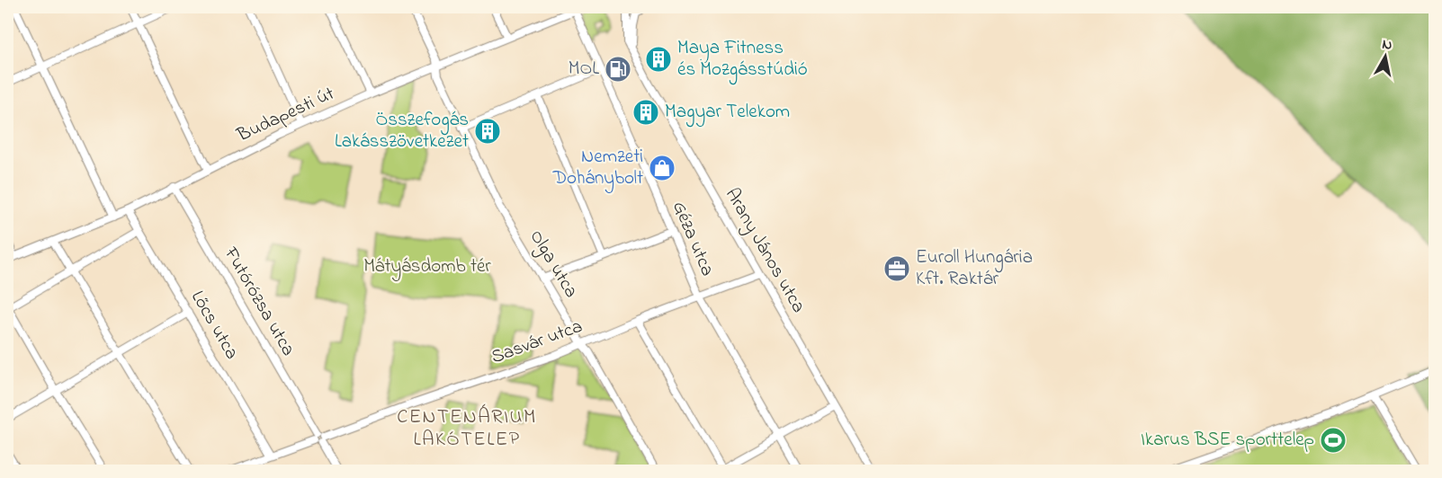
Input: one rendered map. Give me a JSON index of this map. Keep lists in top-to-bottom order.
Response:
{
  "streets": {
    "street": [
      "Budapesti út",
      "Géza utca",
      "Arany János utca",
      "Olga utca",
      "Futórózsa utca",
      "Lőcs utca",
      "Sasvár utca"
    ]
  },
  "crossings": [
    ["Budapesti út", "Géza utca"],
    ["Budapesti út", "Olga utca"],
    ["Budapesti út", "Futórózsa utca"],
    ["Budapesti út", "Lőcs utca"],
    ["Géza utca", "Sasvár utca"],
    ["Arany János utca", "Sasvár utca"],
    ["Olga utca", "Sasvár utca"],
    ["Futórózsa utca", "Sasvár utca"],
    ["Lőcs utca", "Sasvár utca"]
  ],
  "districts": ["CENTENÁRIUM LAKÓTELEP"],
  "parks": ["Mátyásdomb tér"],
  "places": {
    "building": ["Maya Fitness és Mozgásstúdió", "Magyar Telekom", "Összefogás Lakásszövetkezet"],
    "fuel station": ["MOL"],
    "shop": ["Nemzeti Dohánybolt"],
    "office": ["Euroll Hungária Kft. Raktár"],
    "sports": ["Ikarus BSE sporttelep"]
  },
  "north": "top"
}
